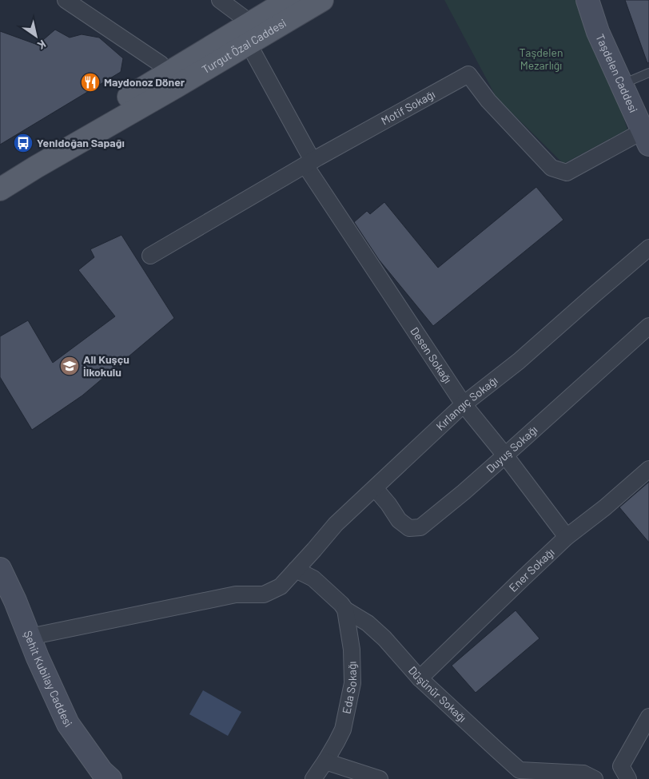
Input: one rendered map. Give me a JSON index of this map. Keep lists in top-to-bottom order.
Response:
{
  "streets": {
    "main road": ["Turgut Özal Caddesi"],
    "street": [
      "Taşdelen Caddesi",
      "Motif Sokağı",
      "Desen Sokağı",
      "Kırlangıç Sokağı",
      "Duyuş Sokağı",
      "Ener Sokağı",
      "Şehit Kubilay Caddesi",
      "Eda Sokağı",
      "Düşünür Sokağı"
    ]
  },
  "crossings": [
    ["Turgut Özal Caddesi", "Desen Sokağı"],
    ["Taşdelen Caddesi", "Motif Sokağı"],
    ["Motif Sokağı", "Desen Sokağı"],
    ["Desen Sokağı", "Kırlangıç Sokağı"],
    ["Desen Sokağı", "Duyuş Sokağı"],
    ["Desen Sokağı", "Ener Sokağı"],
    ["Kırlangıç Sokağı", "Duyuş Sokağı"],
    ["Kırlangıç Sokağı", "Şehit Kubilay Caddesi"],
    ["Kırlangıç Sokağı", "Düşünür Sokağı"],
    ["Ener Sokağı", "Düşünür Sokağı"],
    ["Eda Sokağı", "Düşünür Sokağı"]
  ],
  "parks": ["Taşdelen Mezarlığı"],
  "places": {
    "restaurant": ["Maydonoz Döner"],
    "bus stop": ["Yenidoğan Sapağı"],
    "school or university": ["Ali Kuşçu İlkokulu"]
  },
  "north": "bottom right"
}
